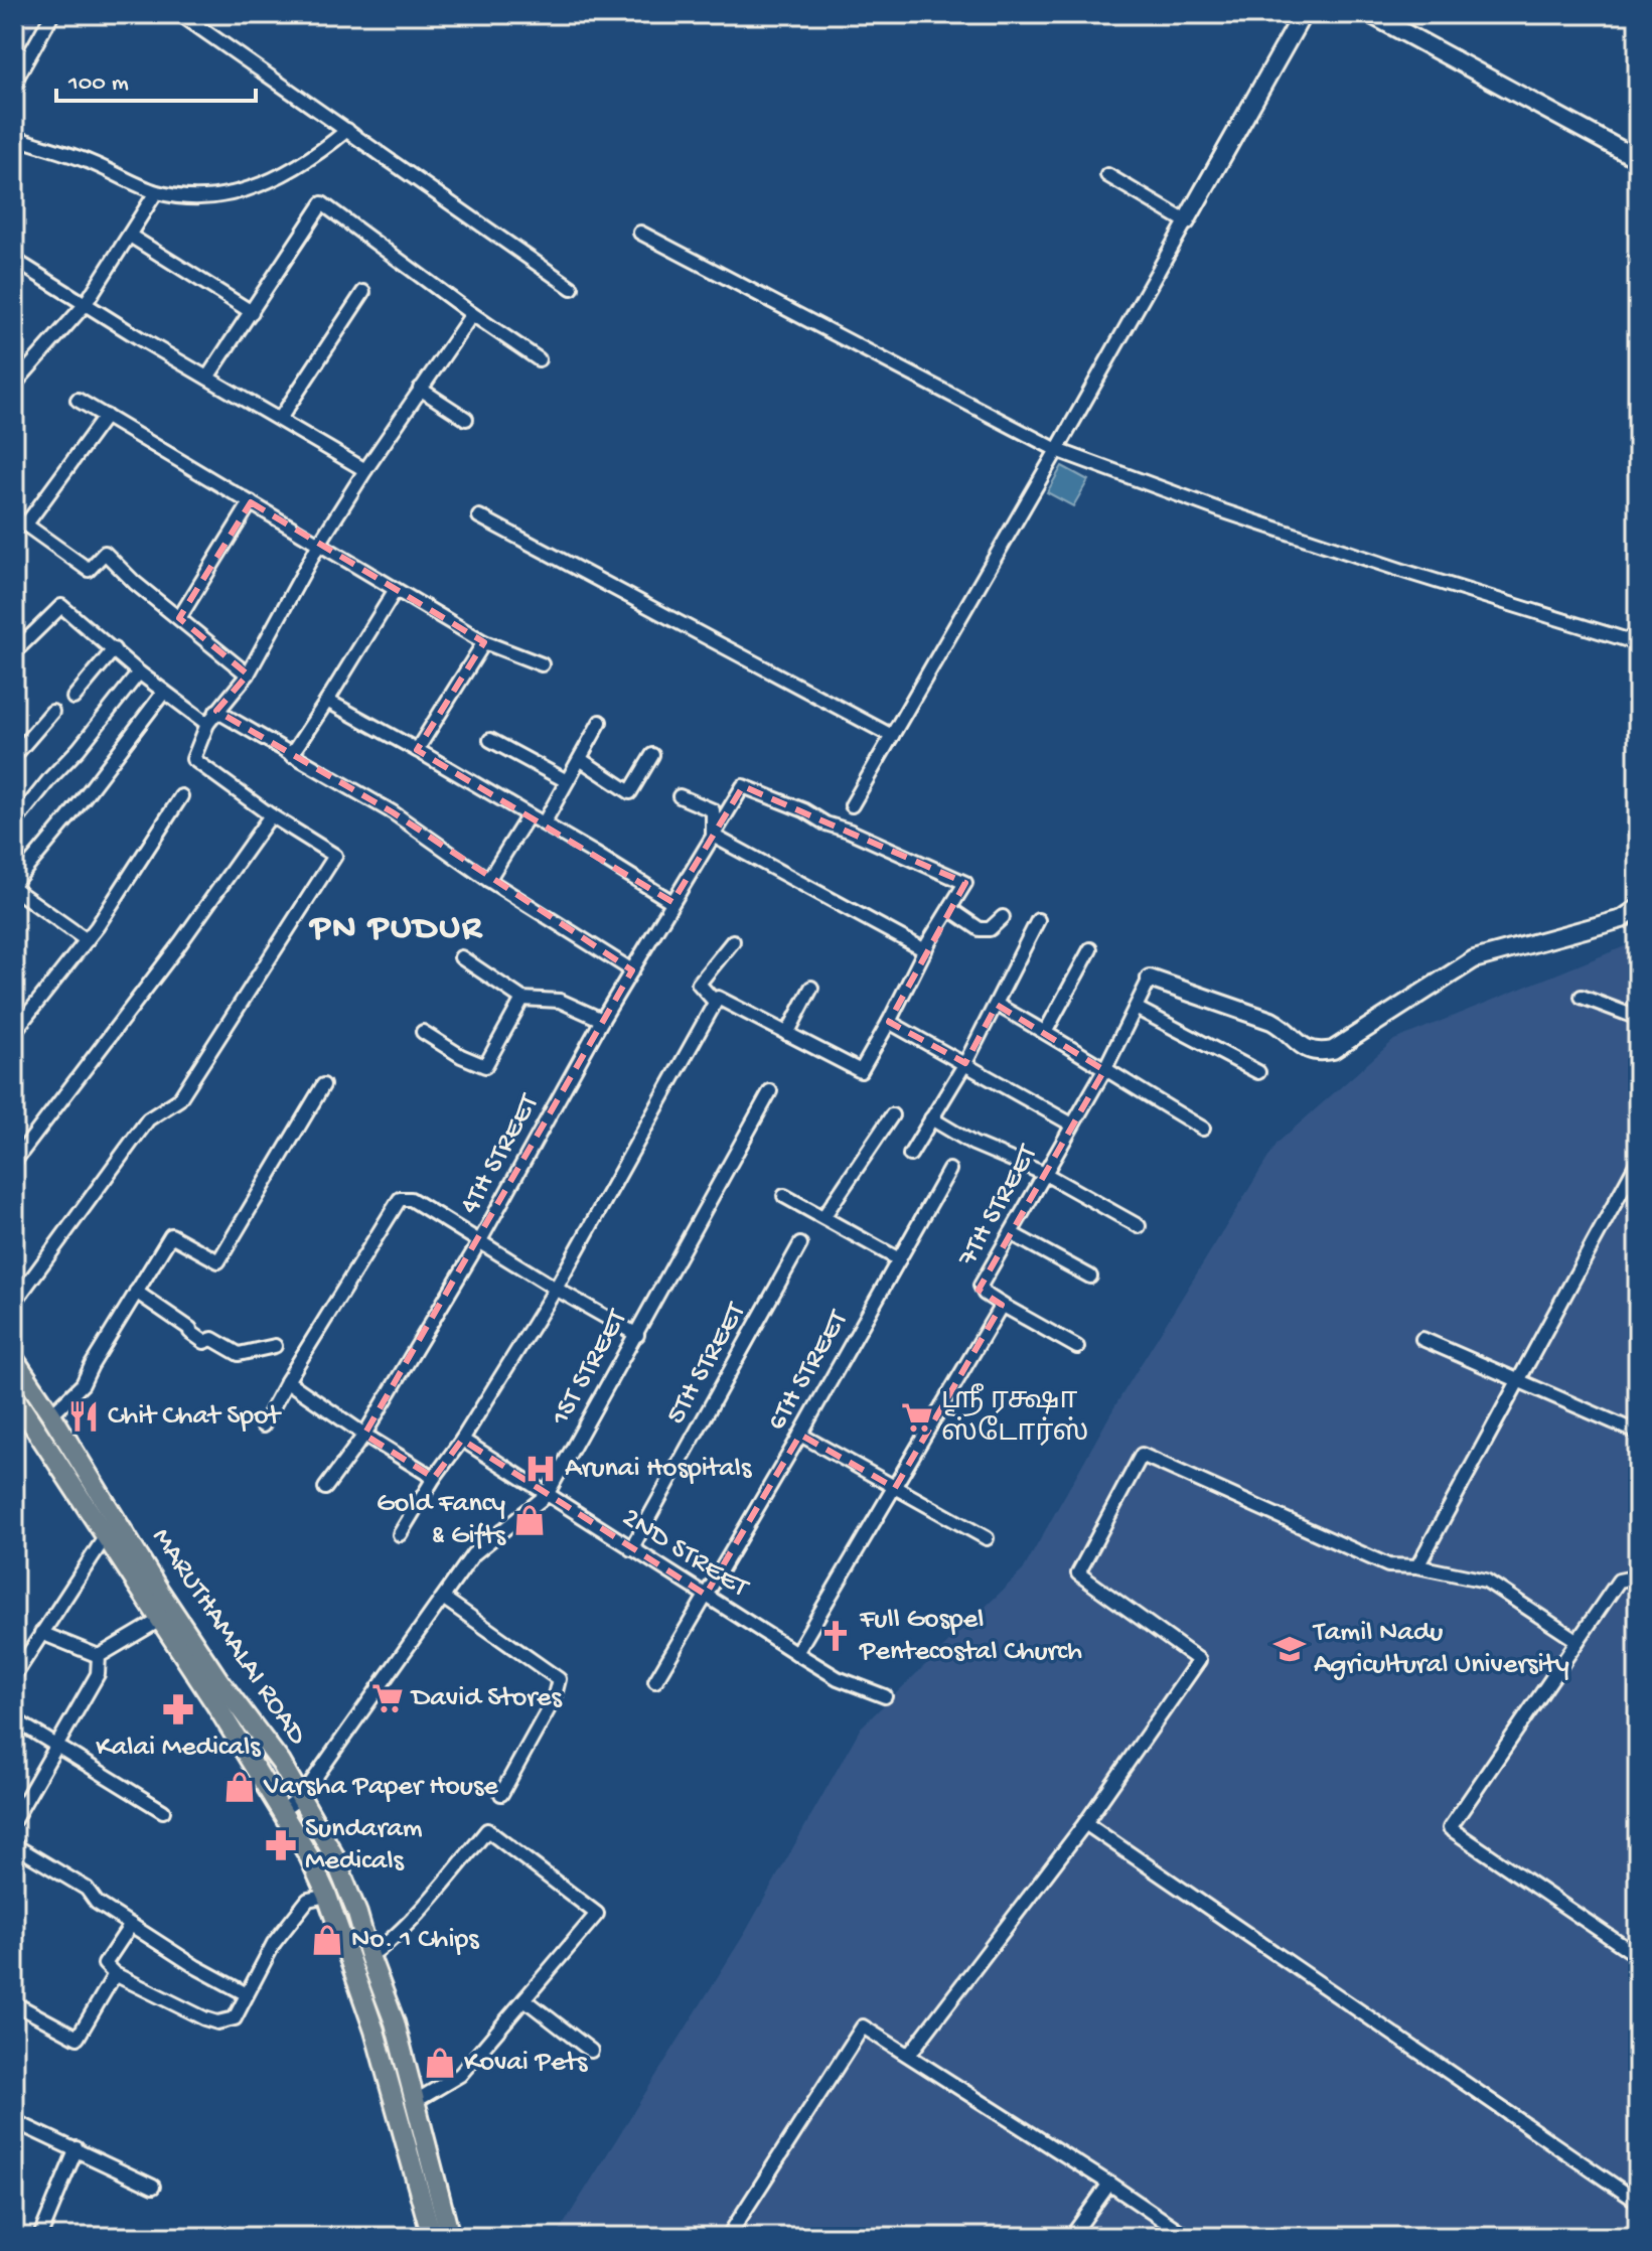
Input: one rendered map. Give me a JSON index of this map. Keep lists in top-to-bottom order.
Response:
{
  "streets": {
    "main road": ["MARUTHAMALAI ROAD"],
    "street": [
      "4TH STREET",
      "7TH STREET",
      "5TH STREET",
      "1ST STREET",
      "6TH STREET",
      "2ND STREET"
    ]
  },
  "crossings": [
    ["7TH STREET", "2ND STREET"],
    ["5TH STREET", "2ND STREET"],
    ["1ST STREET", "2ND STREET"],
    ["1ST STREET", "MARUTHAMALAI ROAD"],
    ["6TH STREET", "2ND STREET"]
  ],
  "districts": ["PN PUDUR"],
  "places": {
    "restaurant": ["Chit Chat Spot"],
    "supermarket": ["ஶ்ரீ ரக்ஷா ஸ்டோர்ஸ்", "David Stores"],
    "hospital": ["Arunai Hospitals"],
    "shop": [
      "Gold Fancy & Gifts",
      "Varsha Paper House",
      "No. 1 Chips",
      "Kovai Pets"
    ],
    "church": ["Full Gospel Pentecostal Church"],
    "school or university": ["Tamil Nadu Agricultural University"],
    "pharmacy": ["Kalai Medicals", "Sundaram Medicals"]
  },
  "scale_bar": "100 m"
}
